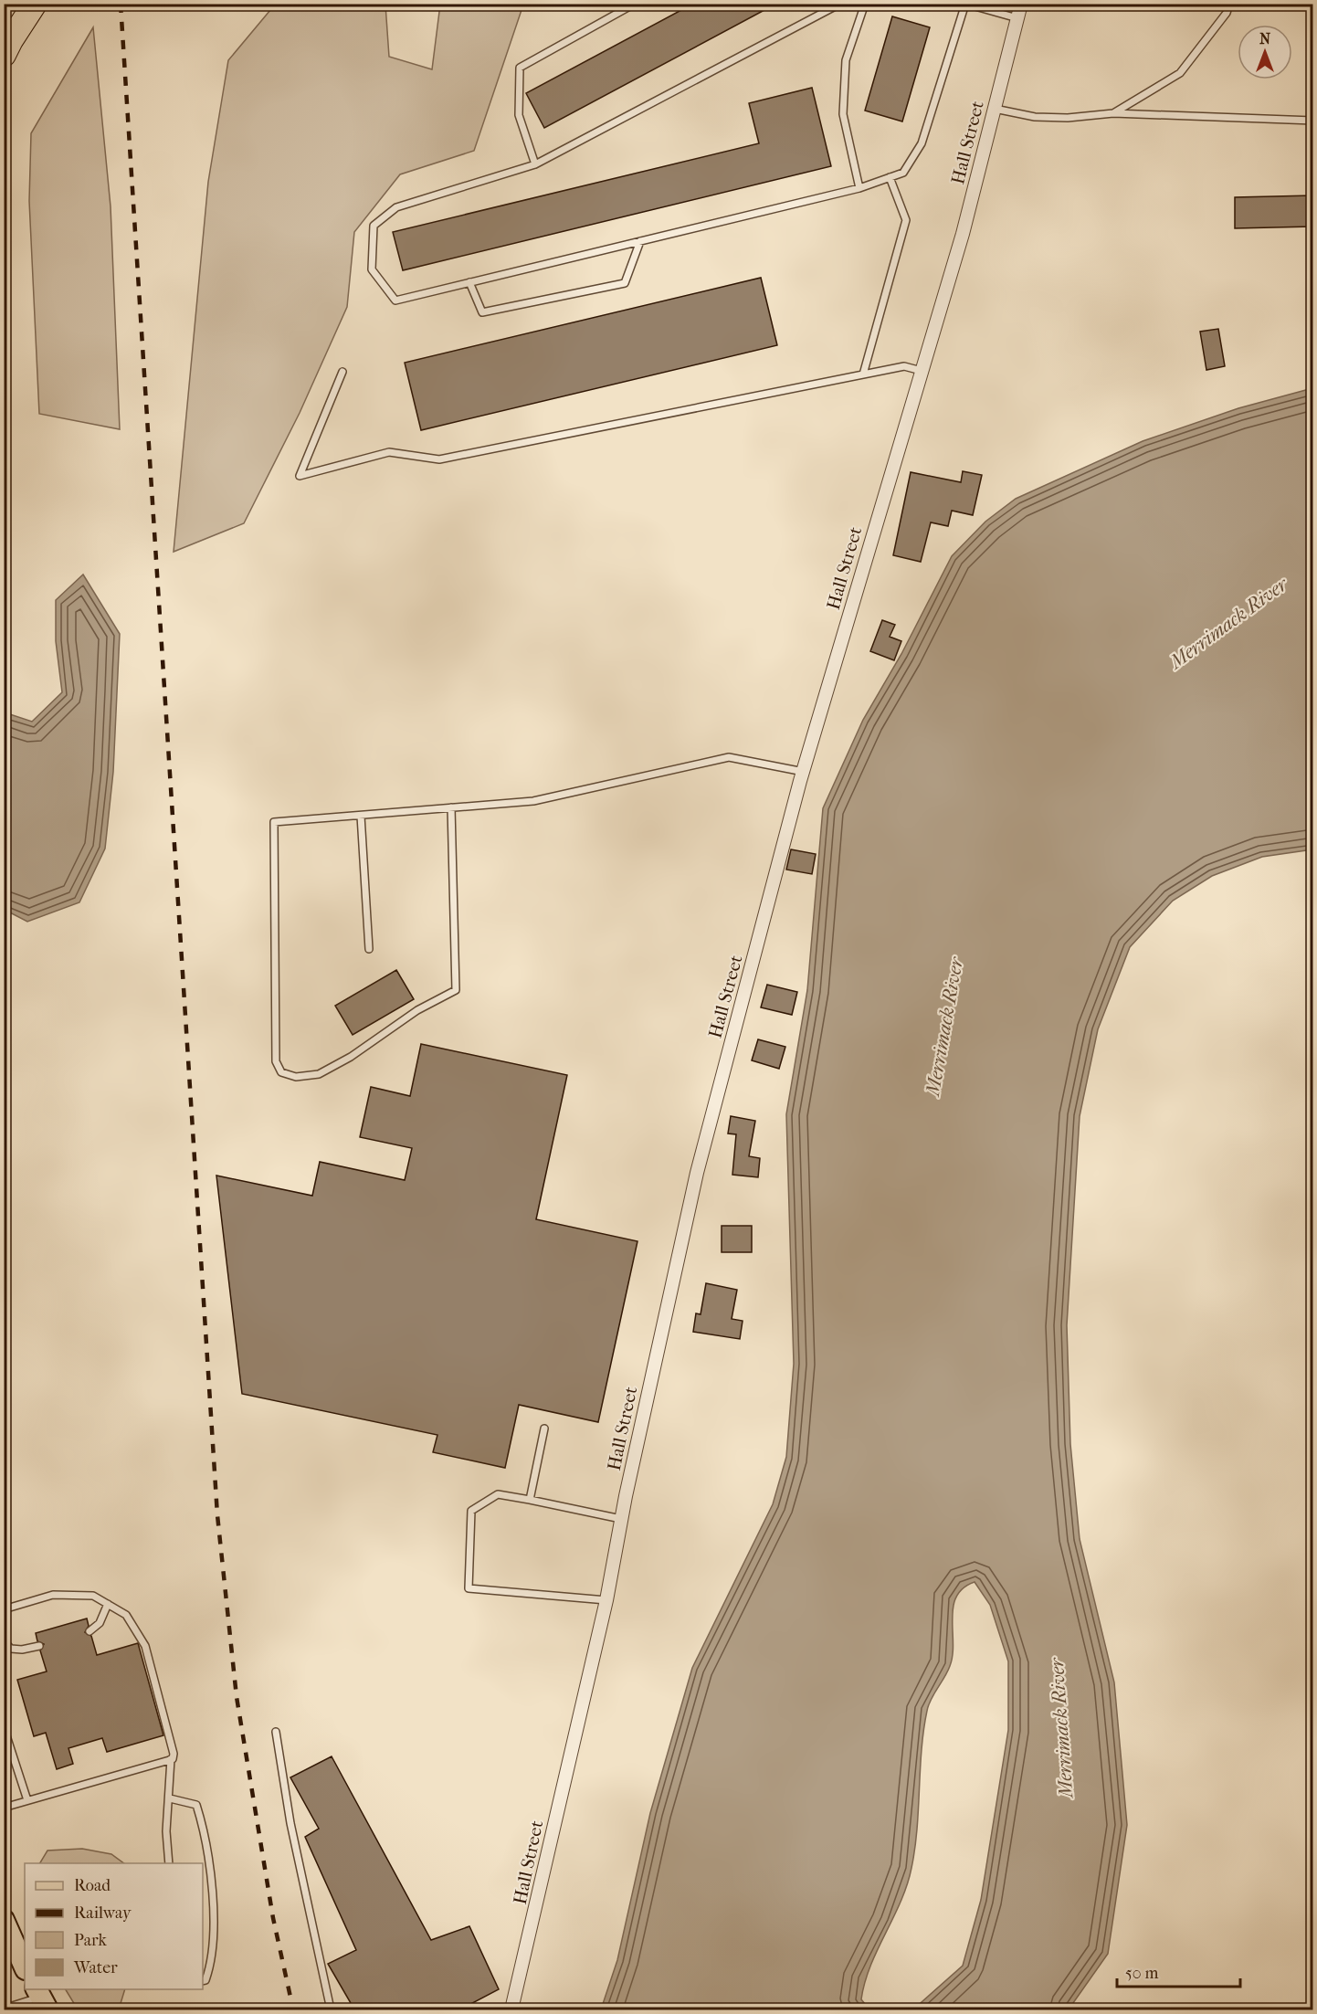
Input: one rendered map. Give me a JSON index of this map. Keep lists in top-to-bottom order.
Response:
{
  "streets": {
    "street": ["Hall Street"]
  },
  "water": ["Merrimack River"],
  "legend": [
    "Road",
    "Railway",
    "Park",
    "Water"
  ],
  "scale_bar": "50 m",
  "north": "top"
}
